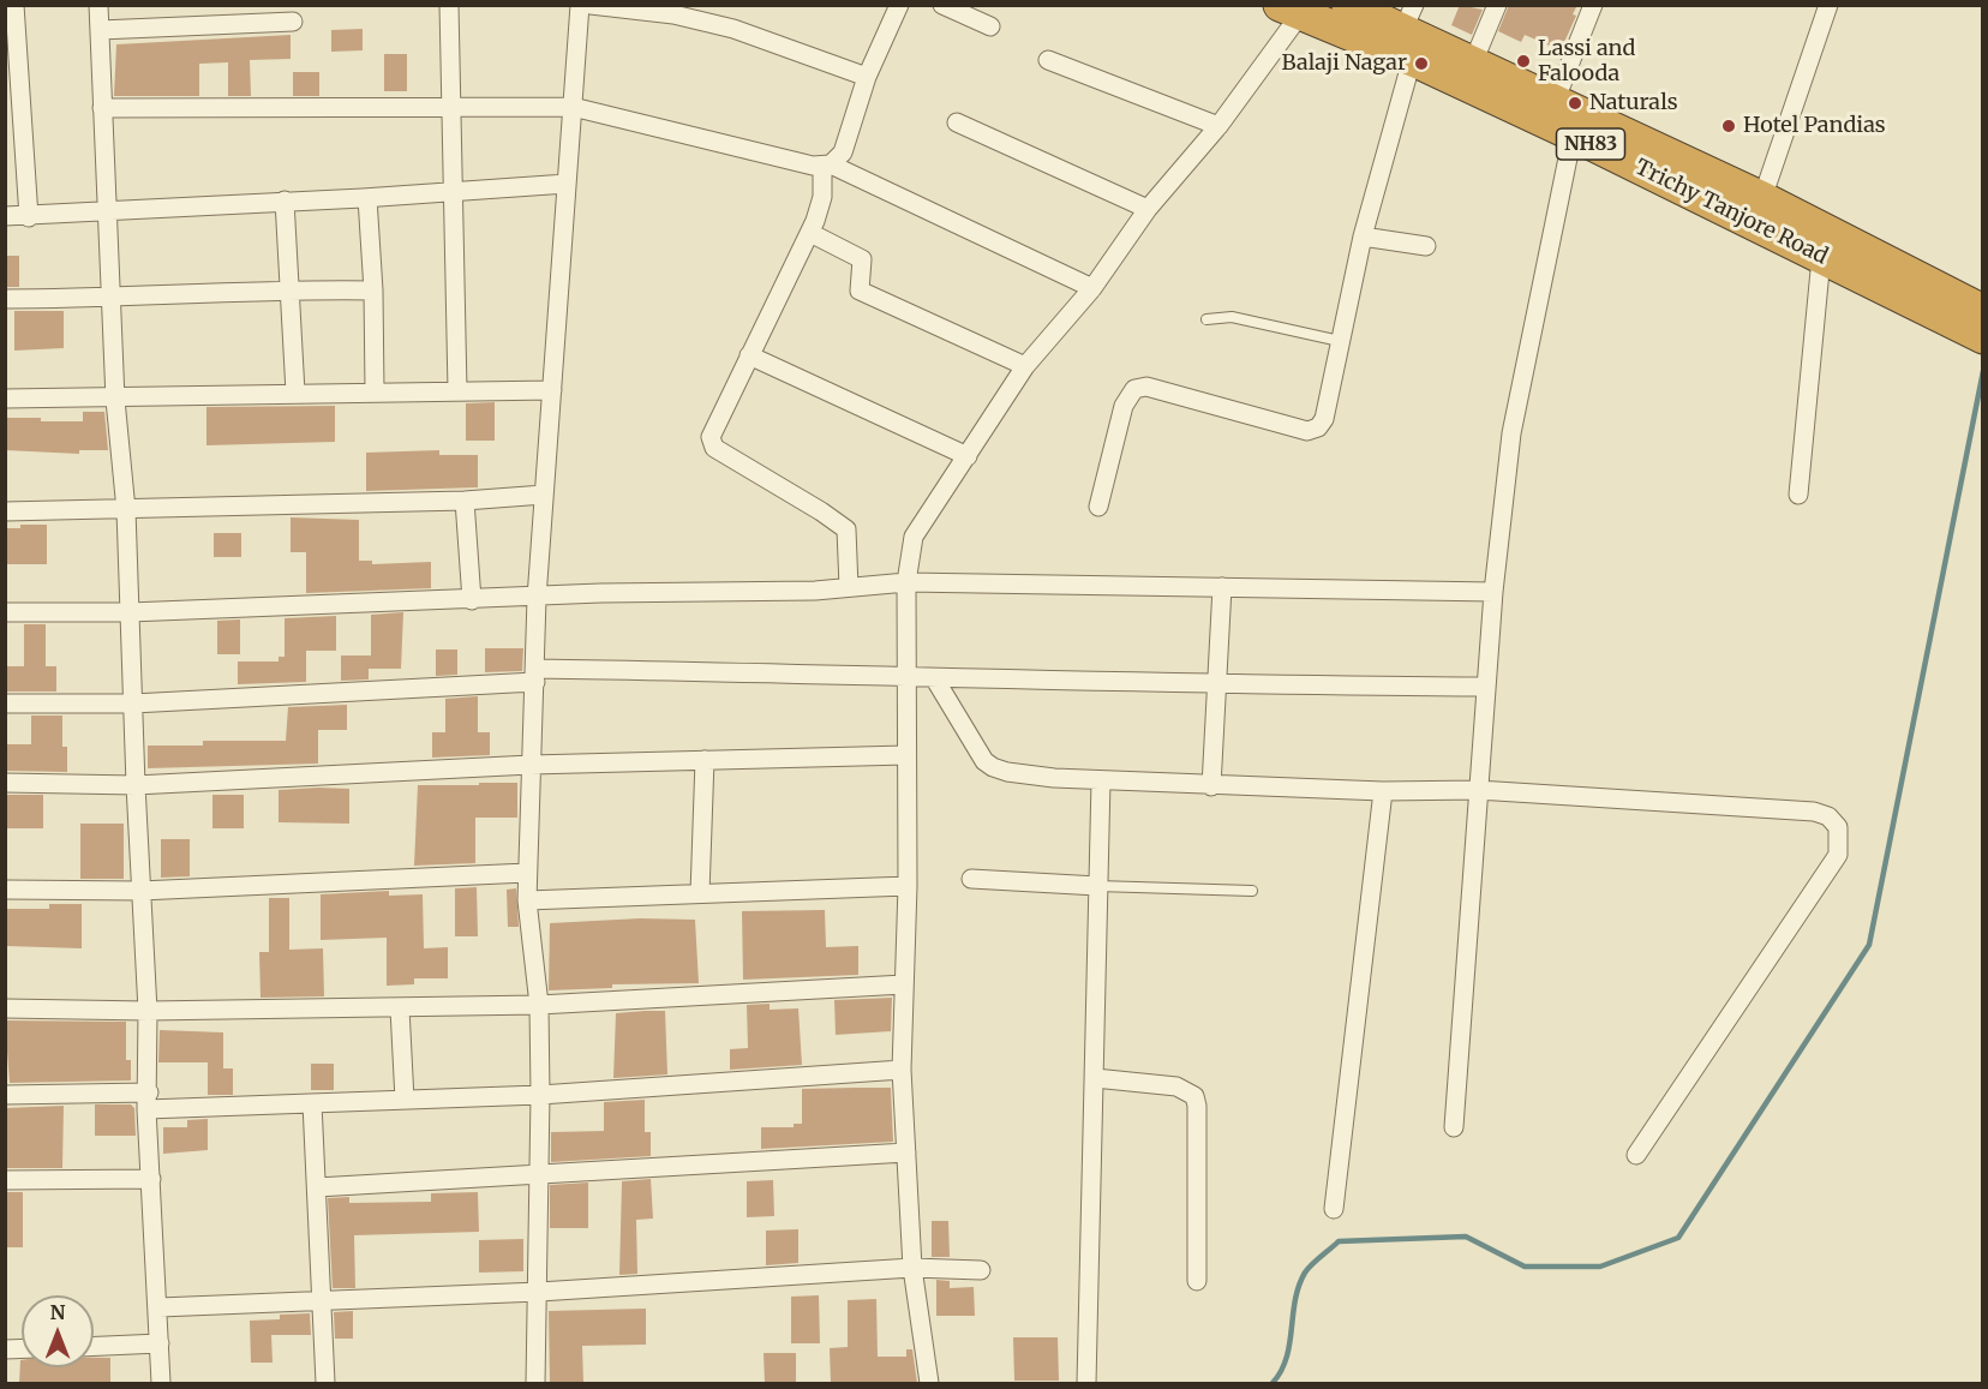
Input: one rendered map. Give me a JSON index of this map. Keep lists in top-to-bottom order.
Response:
{
  "streets": {
    "highway": ["NH83", "Trichy Tanjore Road"]
  },
  "places": [
    "Lassi and Falooda",
    "Balaji Nagar",
    "Naturals",
    "Hotel Pandias"
  ],
  "north": "top"
}
